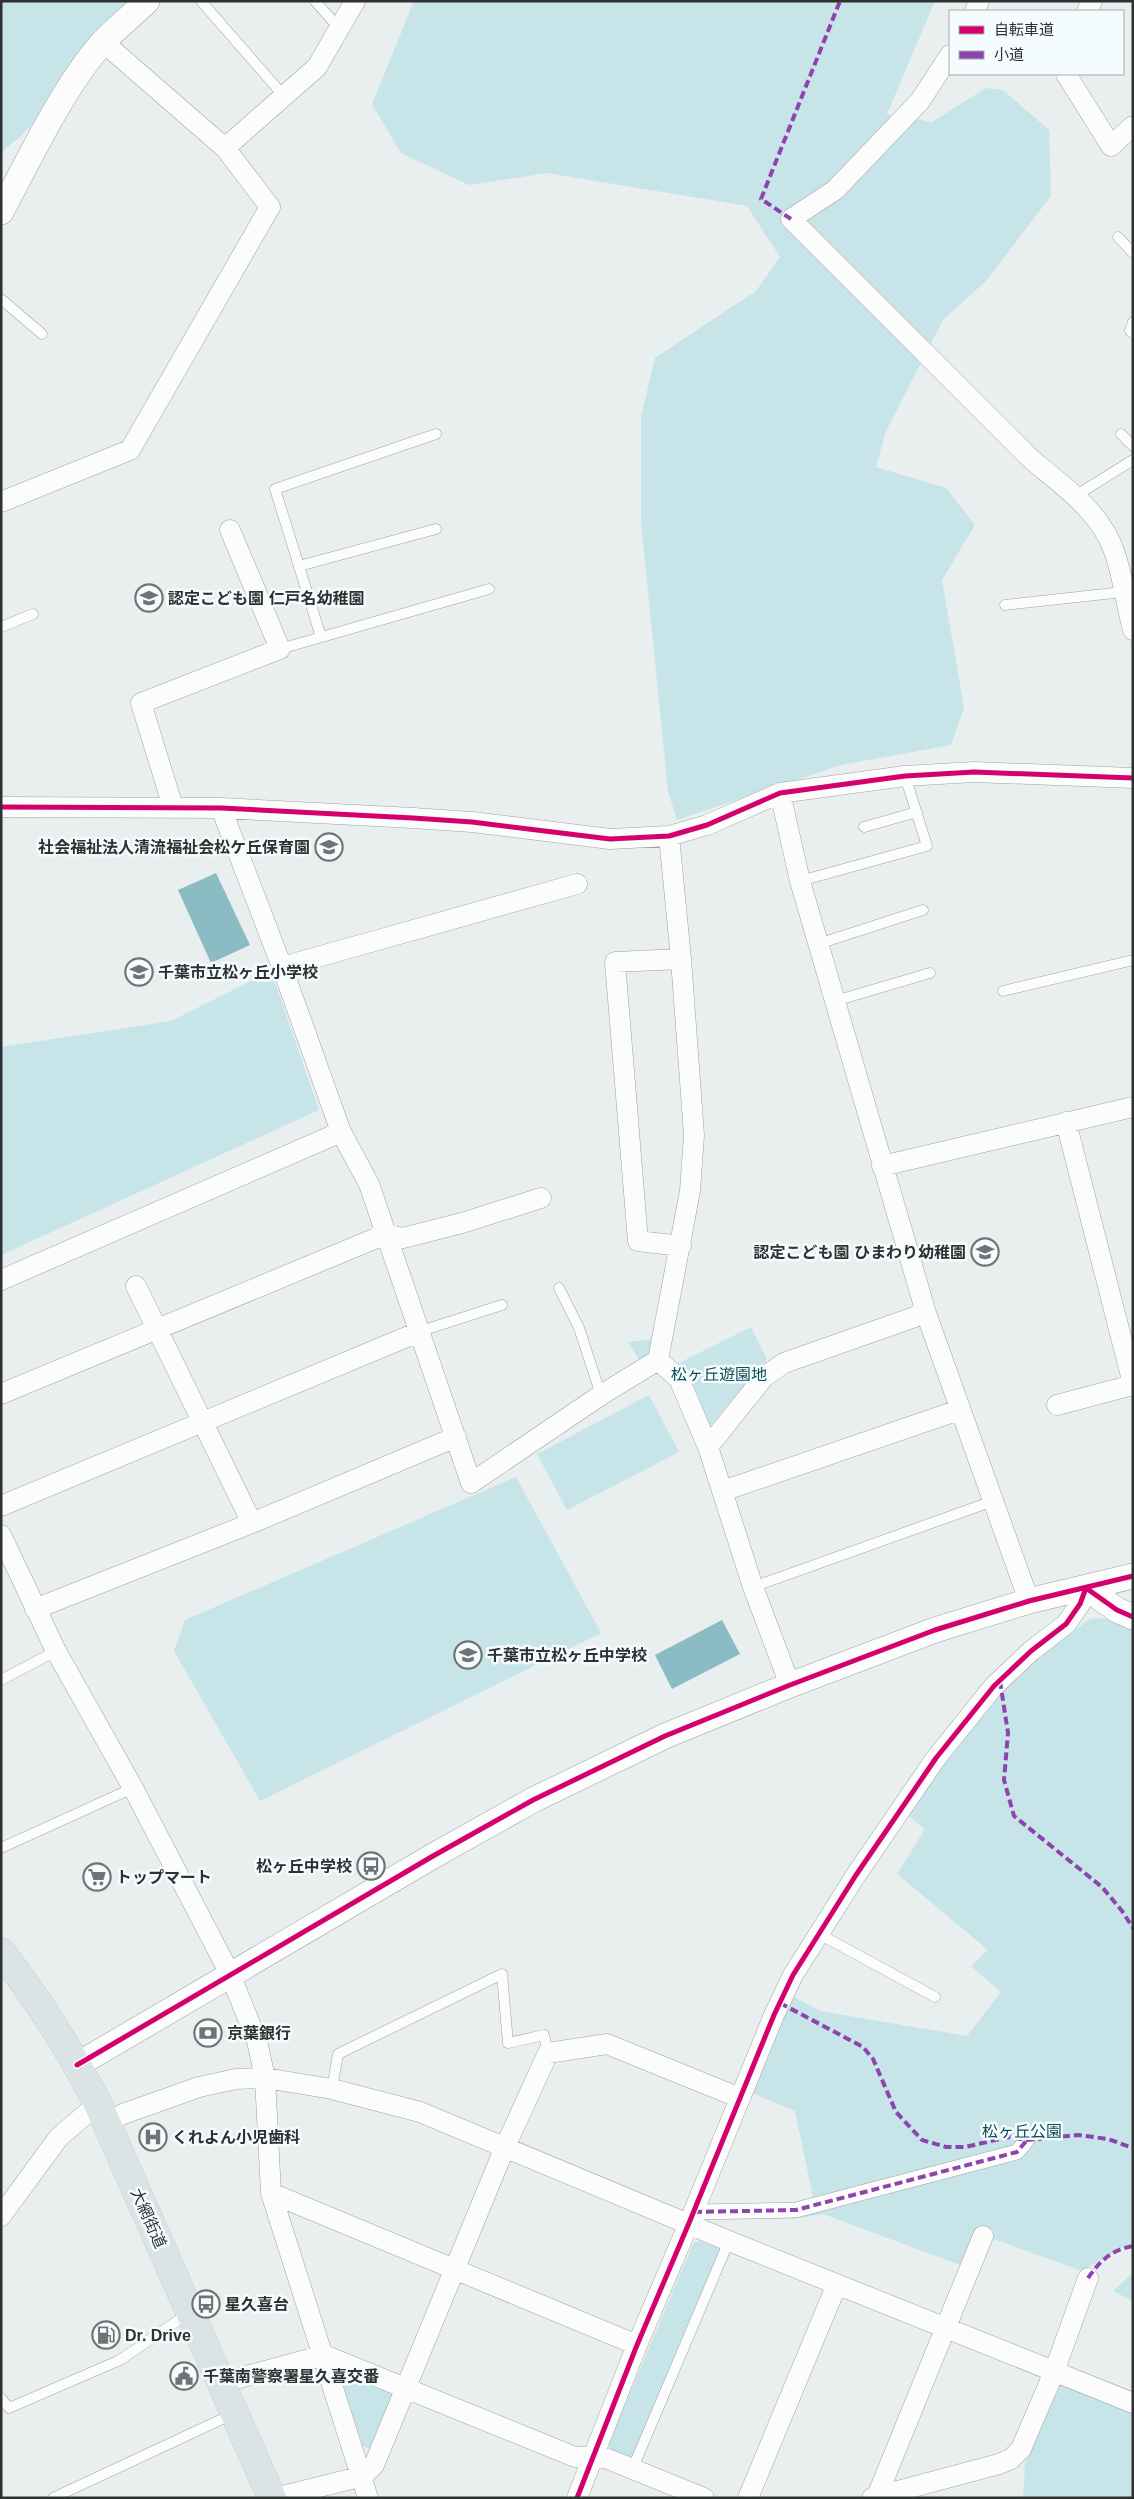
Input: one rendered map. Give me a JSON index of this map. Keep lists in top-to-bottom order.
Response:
{
  "streets": {
    "main road": ["大網街道"]
  },
  "parks": ["松ヶ丘遊園地", "松ヶ丘公園"],
  "places": {
    "school or university": [
      "認定こども園 仁戸名幼稚園",
      "社会福祉法人清流福祉会松ケ丘保育園",
      "千葉市立松ヶ丘小学校",
      "認定こども園 ひまわり幼稚園",
      "千葉市立松ヶ丘中学校"
    ],
    "bus stop": ["松ヶ丘中学校", "星久喜台"],
    "supermarket": ["トップマート"],
    "bank": ["京葉銀行"],
    "hospital": ["くれよん小児歯科"],
    "fuel station": ["Dr. Drive"],
    "public building": ["千葉南警察署星久喜交番"]
  },
  "legend": ["自転車道", "小道"]
}
